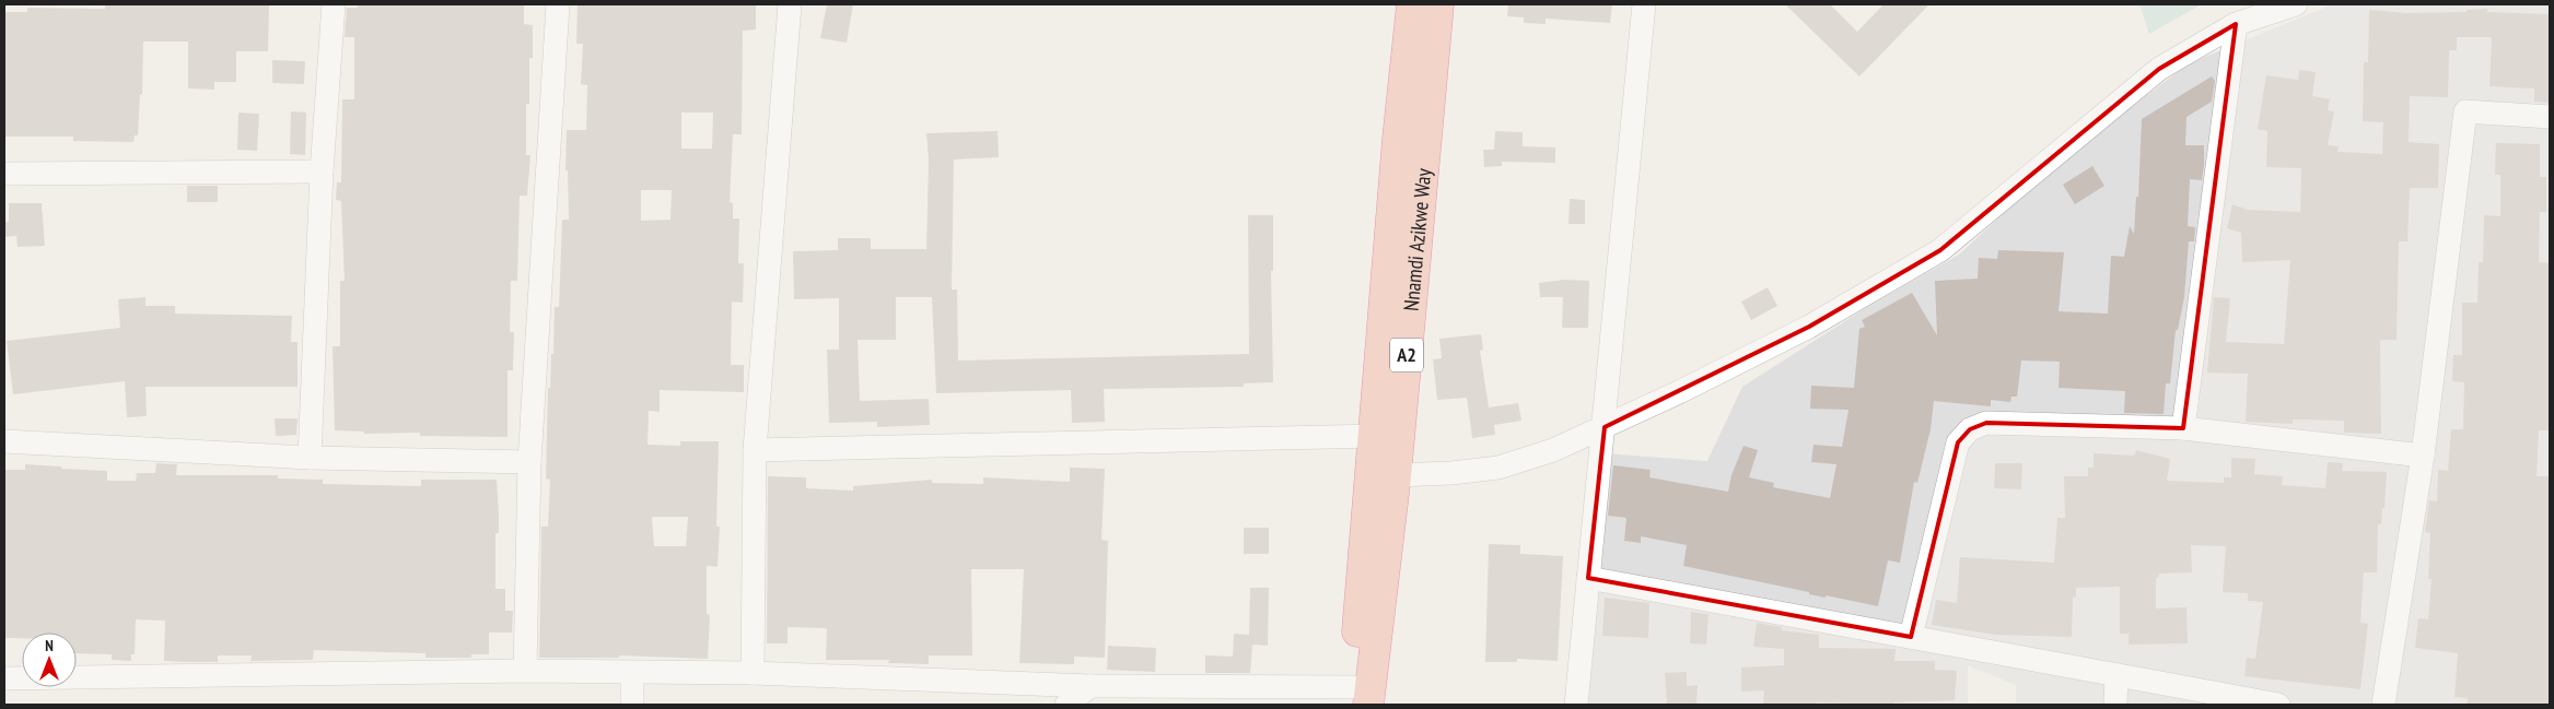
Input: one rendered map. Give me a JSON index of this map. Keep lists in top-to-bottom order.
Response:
{
  "streets": {
    "highway": ["Nnamdi Azikwe Way", "A2"]
  },
  "north": "top"
}
